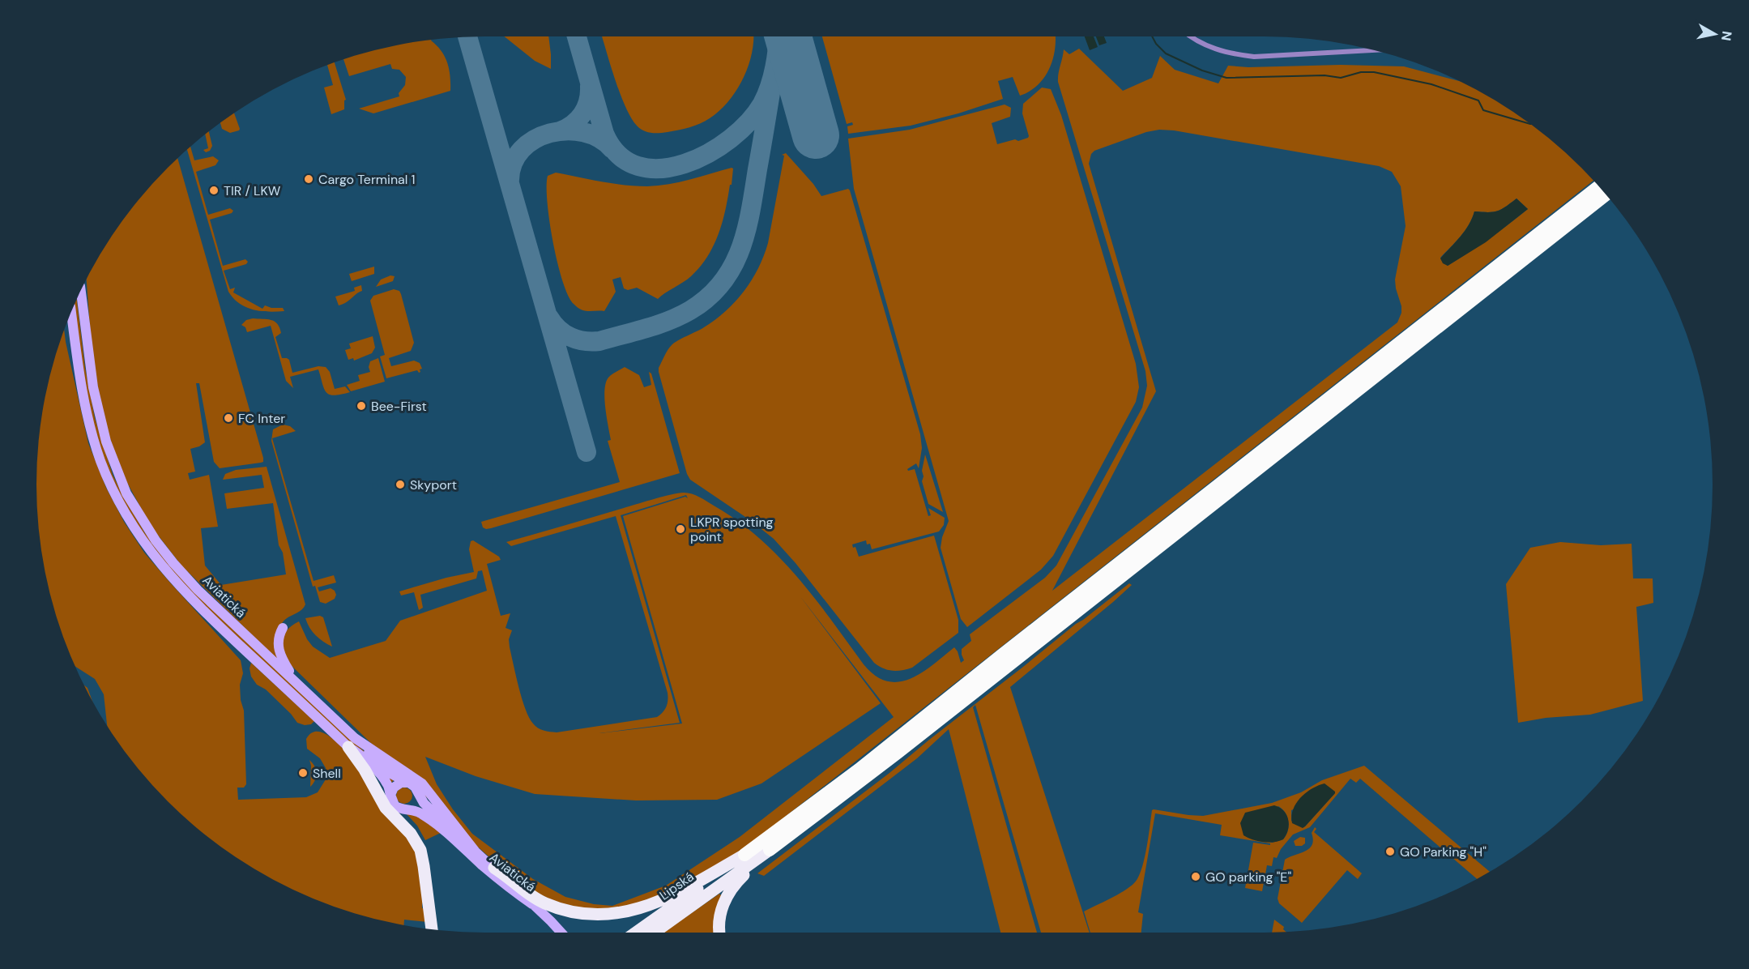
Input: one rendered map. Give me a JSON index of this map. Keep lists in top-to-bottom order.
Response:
{
  "streets": {
    "highway": ["Lipská"],
    "main road": ["Aviatická"]
  },
  "places": [
    "Cargo Terminal 1",
    "TIR / LKW",
    "Bee-First",
    "FC Inter",
    "Skyport",
    "LKPR spotting point",
    "Shell",
    "GO Parking \"H\"",
    "GO parking \"E\""
  ],
  "north": "right"
}
